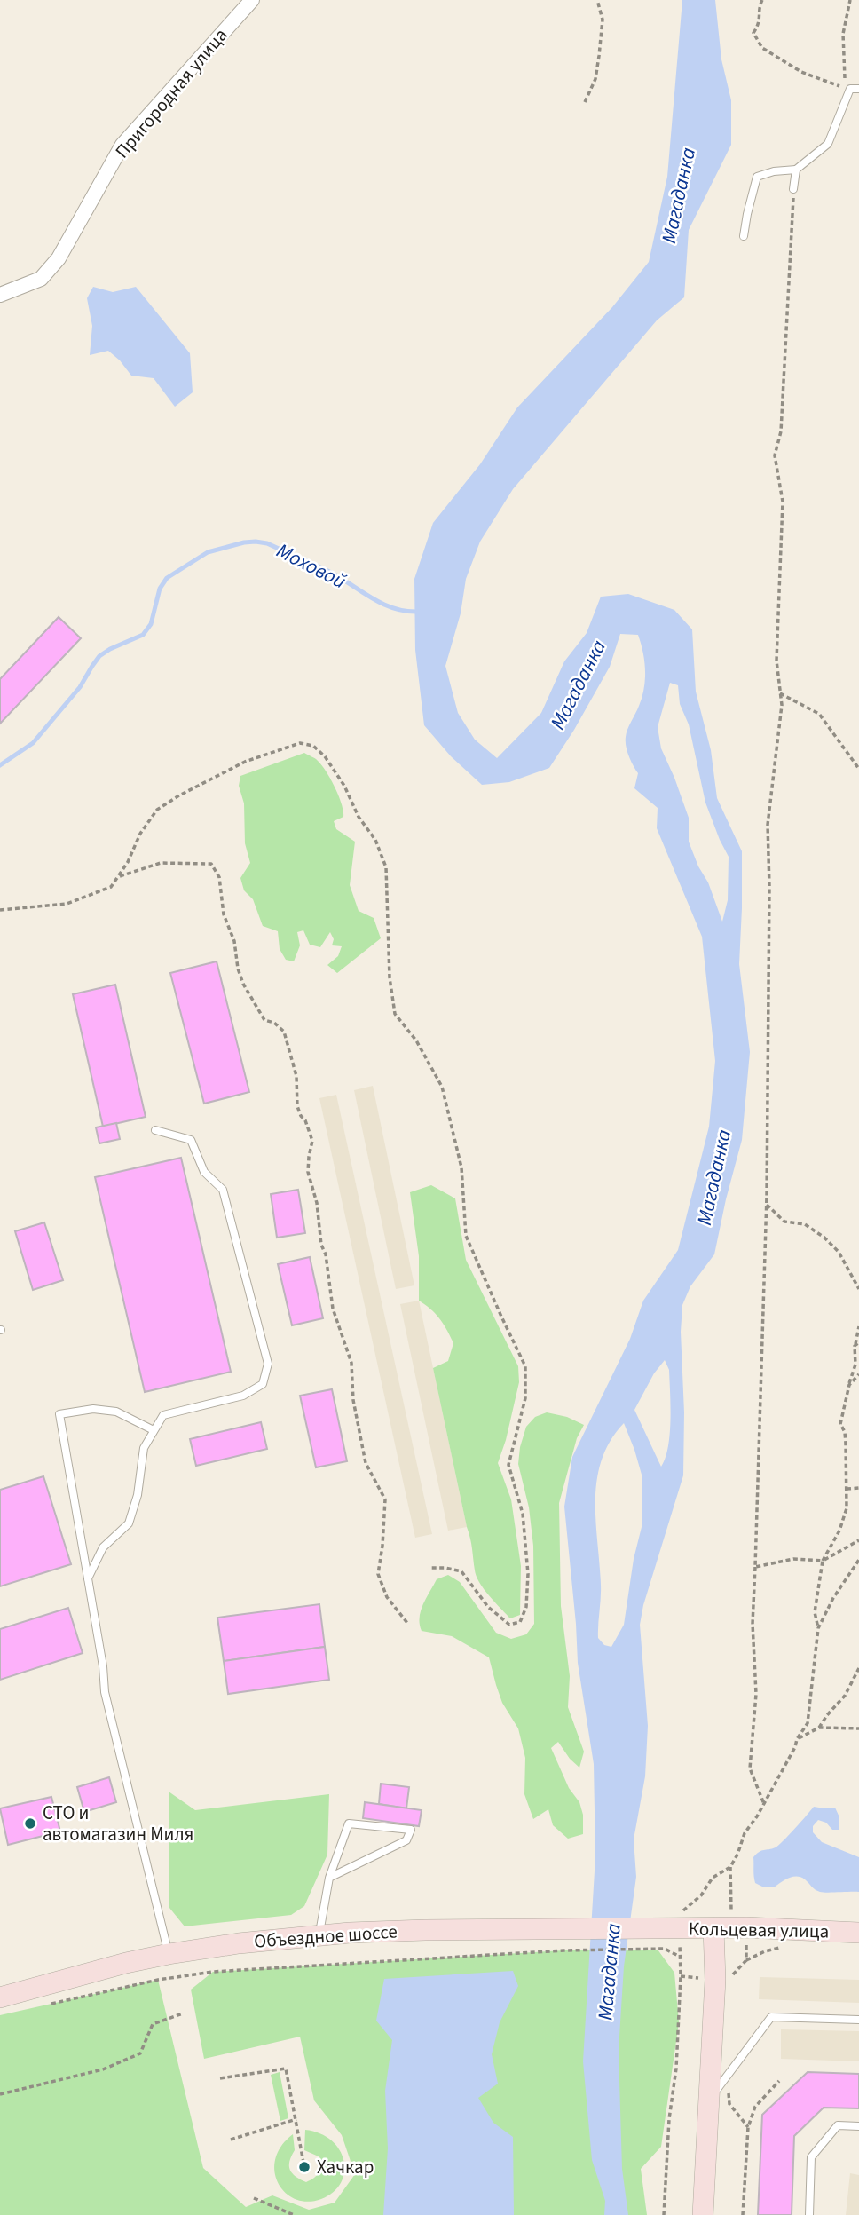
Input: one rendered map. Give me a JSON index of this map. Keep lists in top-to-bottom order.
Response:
{
  "streets": {
    "street": ["Пригородная улица", "Кольцевая улица", "Объездное шоссе"]
  },
  "crossings": [
    ["Кольцевая улица", "Объездное шоссе"]
  ],
  "water": ["Магаданка", "Моховой"],
  "places": ["СТО и автомагазин Миля", "Хачкар"]
}
